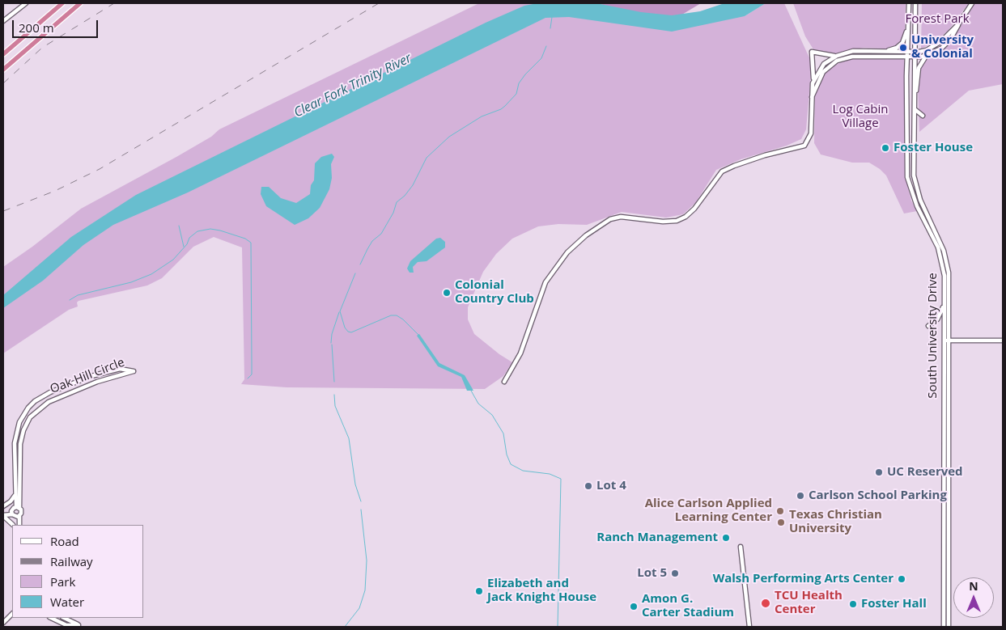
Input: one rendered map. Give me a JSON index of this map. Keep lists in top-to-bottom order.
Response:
{
  "streets": {
    "street": ["South University Drive", "Oak Hill Circle"]
  },
  "water": ["Clear Fork Trinity River"],
  "parks": ["Forest Park", "Log Cabin Village"],
  "places": [
    "University & Colonial",
    "Foster House",
    "Colonial Country Club",
    "UC Reserved",
    "Lot 4",
    "Carlson School Parking",
    "Alice Carlson Applied Learning Center",
    "Texas Christian University",
    "Ranch Management",
    "Lot 5",
    "Walsh Performing Arts Center",
    "Elizabeth and Jack Knight House",
    "TCU Health Center",
    "Foster Hall",
    "Amon G. Carter Stadium"
  ],
  "legend": [
    "Road",
    "Railway",
    "Park",
    "Water"
  ],
  "scale_bar": "200 m",
  "north": "top"
}
